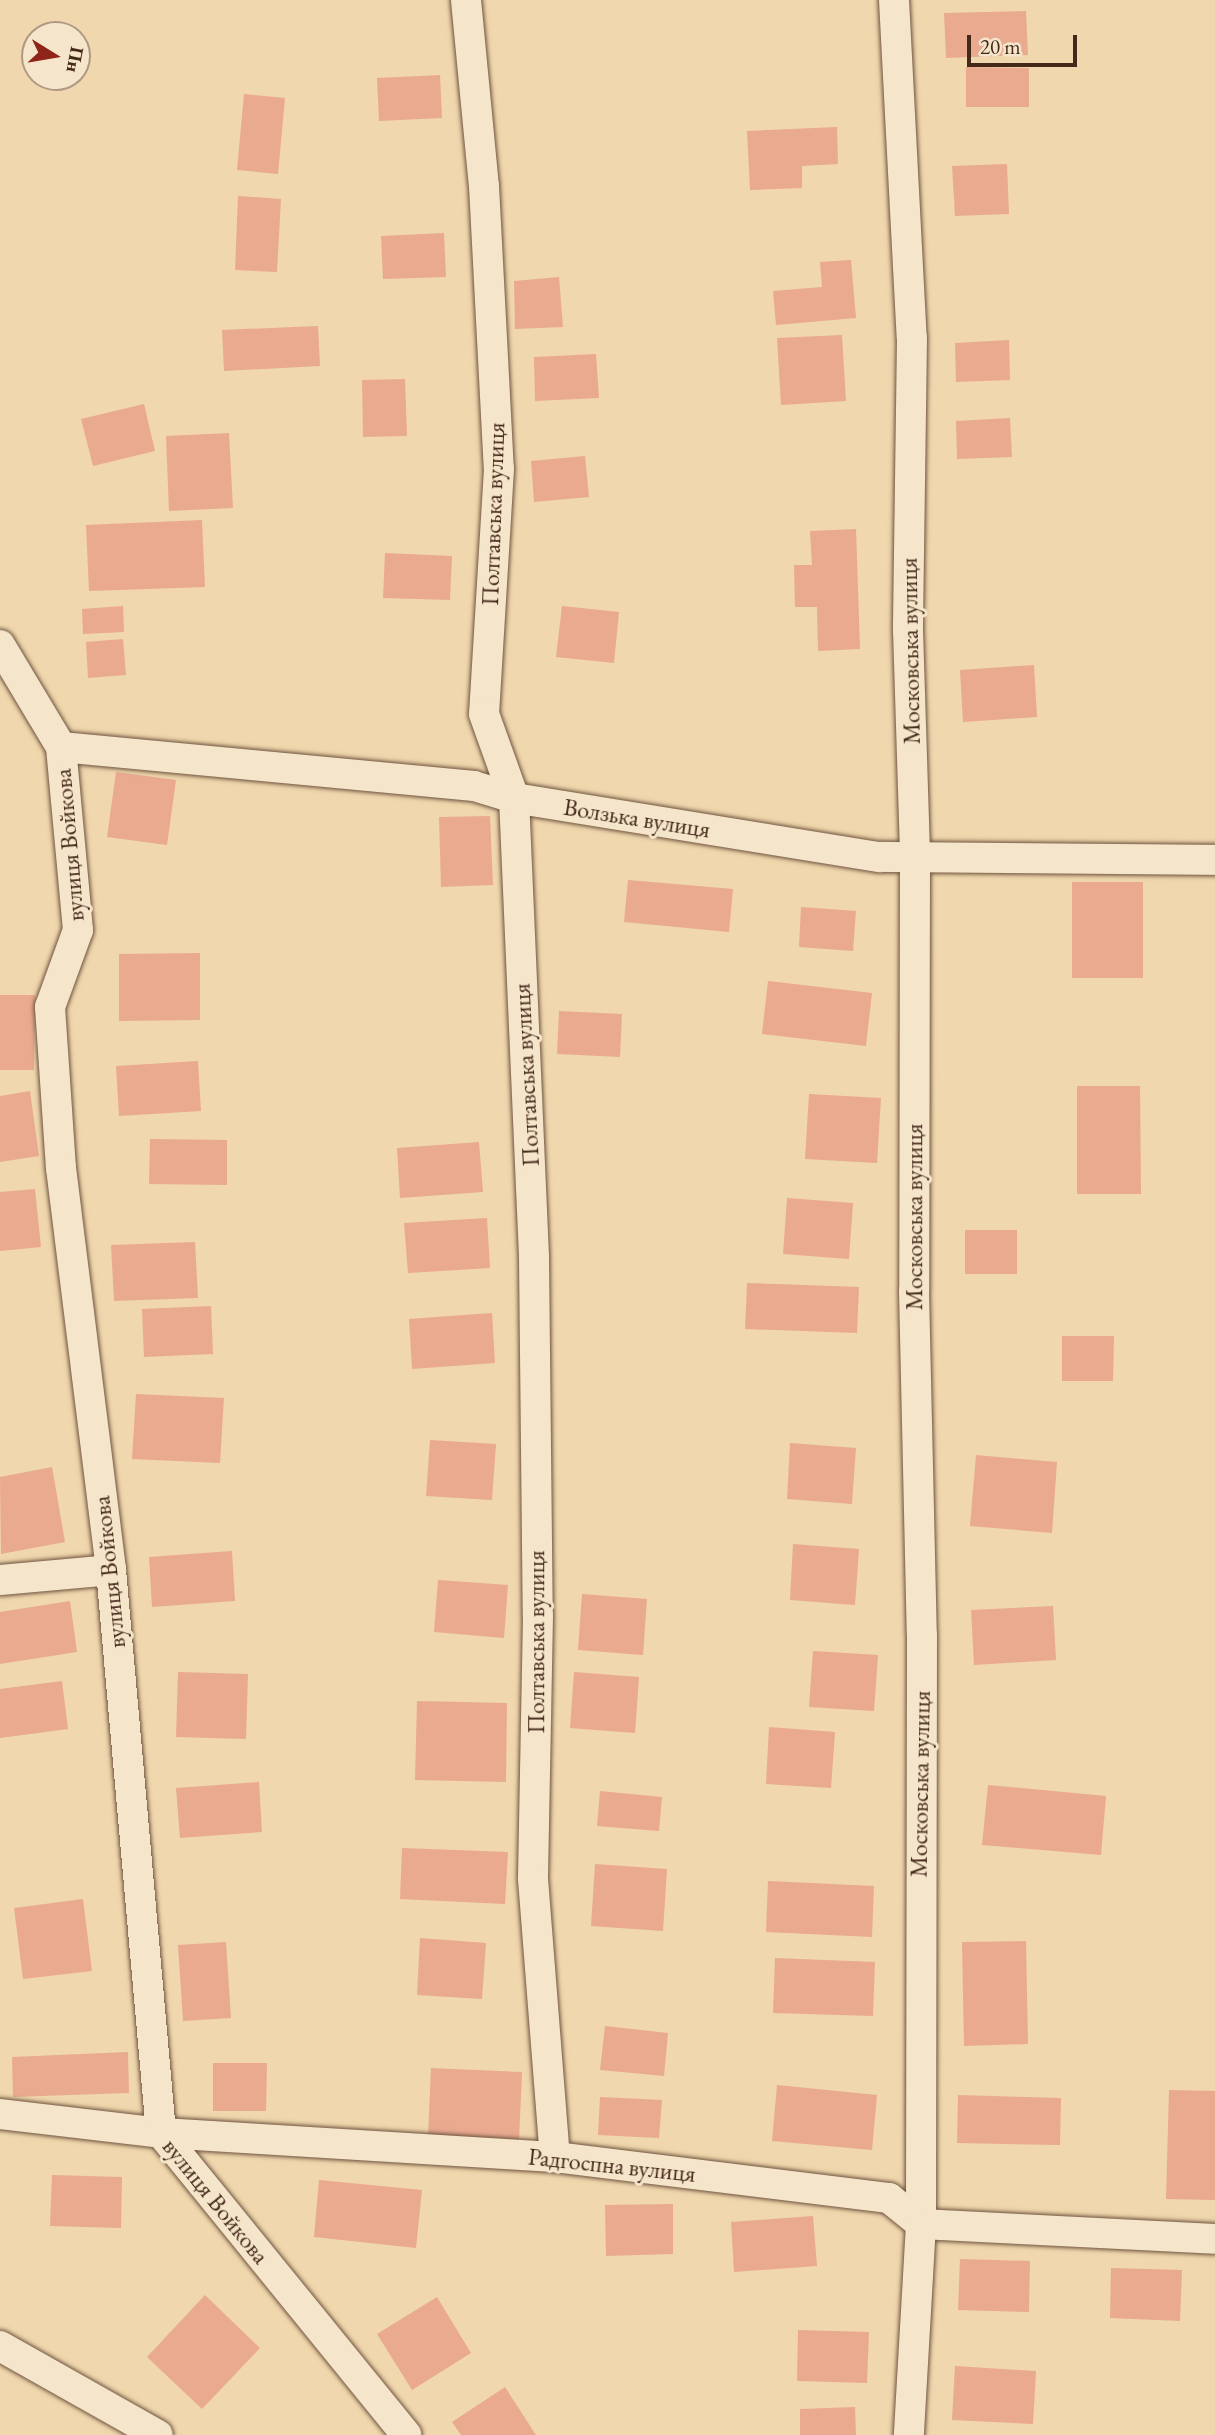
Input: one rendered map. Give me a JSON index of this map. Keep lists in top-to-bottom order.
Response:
{
  "streets": {
    "street": [
      "Полтавська вулиця",
      "Московська вулиця",
      "Волзька вулиця",
      "вулиця Войкова",
      "Радгоспна вулиця"
    ]
  },
  "crossings": [
    ["Полтавська вулиця", "Волзька вулиця"],
    ["Полтавська вулиця", "Радгоспна вулиця"],
    ["Московська вулиця", "Волзька вулиця"],
    ["Московська вулиця", "Радгоспна вулиця"],
    ["Волзька вулиця", "вулиця Войкова"],
    ["вулиця Войкова", "Радгоспна вулиця"]
  ],
  "scale_bar": "20 m",
  "north": "right"
}
